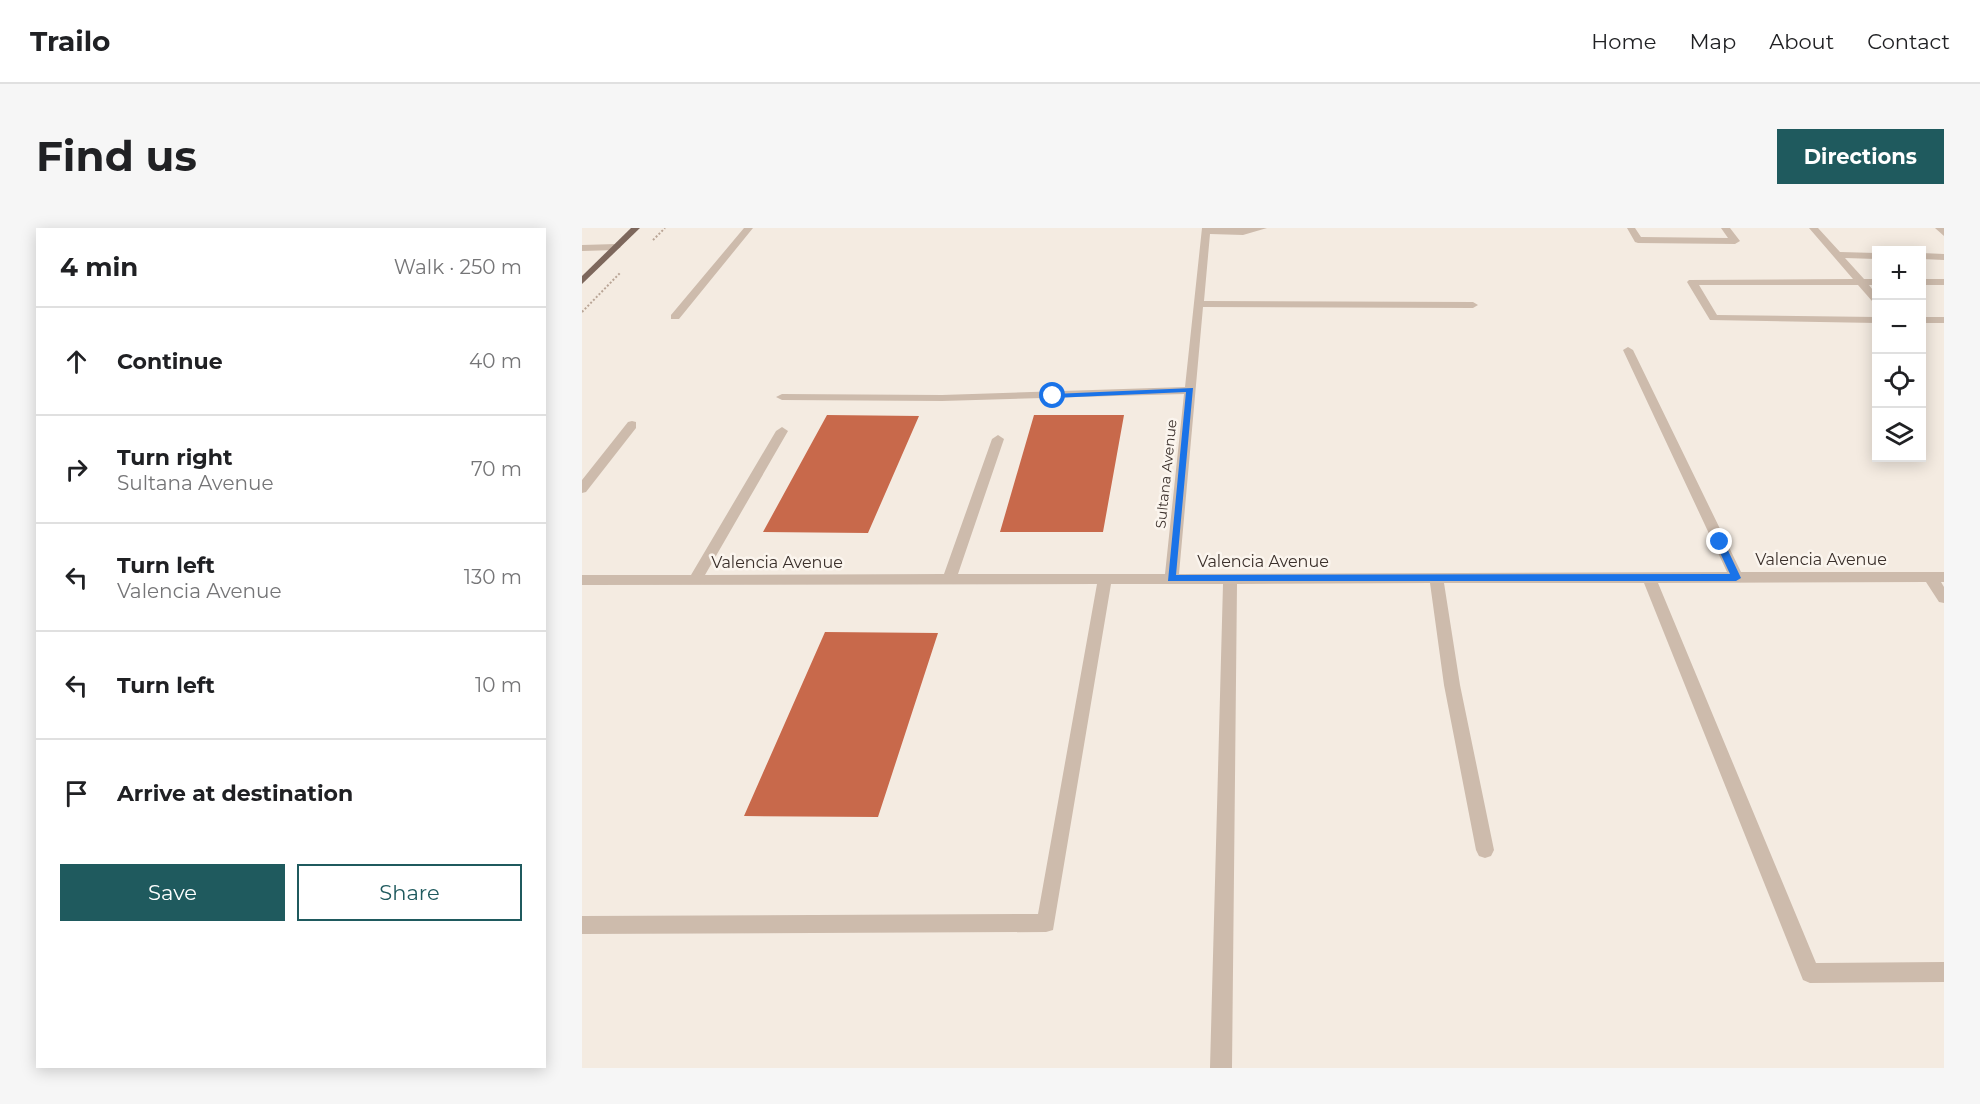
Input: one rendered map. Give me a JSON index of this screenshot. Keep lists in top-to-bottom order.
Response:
{
  "streets": {
    "street": ["Sultana Avenue", "Valencia Avenue"]
  },
  "crossings": [
    ["Sultana Avenue", "Valencia Avenue"]
  ],
  "page": {
    "header": "Trailo",
    "nav": [
      "Home",
      "Map",
      "About",
      "Contact"
    ],
    "buttons": [
      "Directions",
      ["Save", "Share"]
    ],
    "title": "Find us",
    "heading": ["4 min", "Walk · 250 m"],
    "map_buttons": ["+", "−"],
    "list": [
      ["Continue", "40 m"],
      ["Turn right", "Sultana Avenue", "70 m"],
      ["Turn left", "Valencia Avenue", "130 m"],
      ["Turn left", "10 m"],
      "Arrive at destination"
    ]
  }
}
